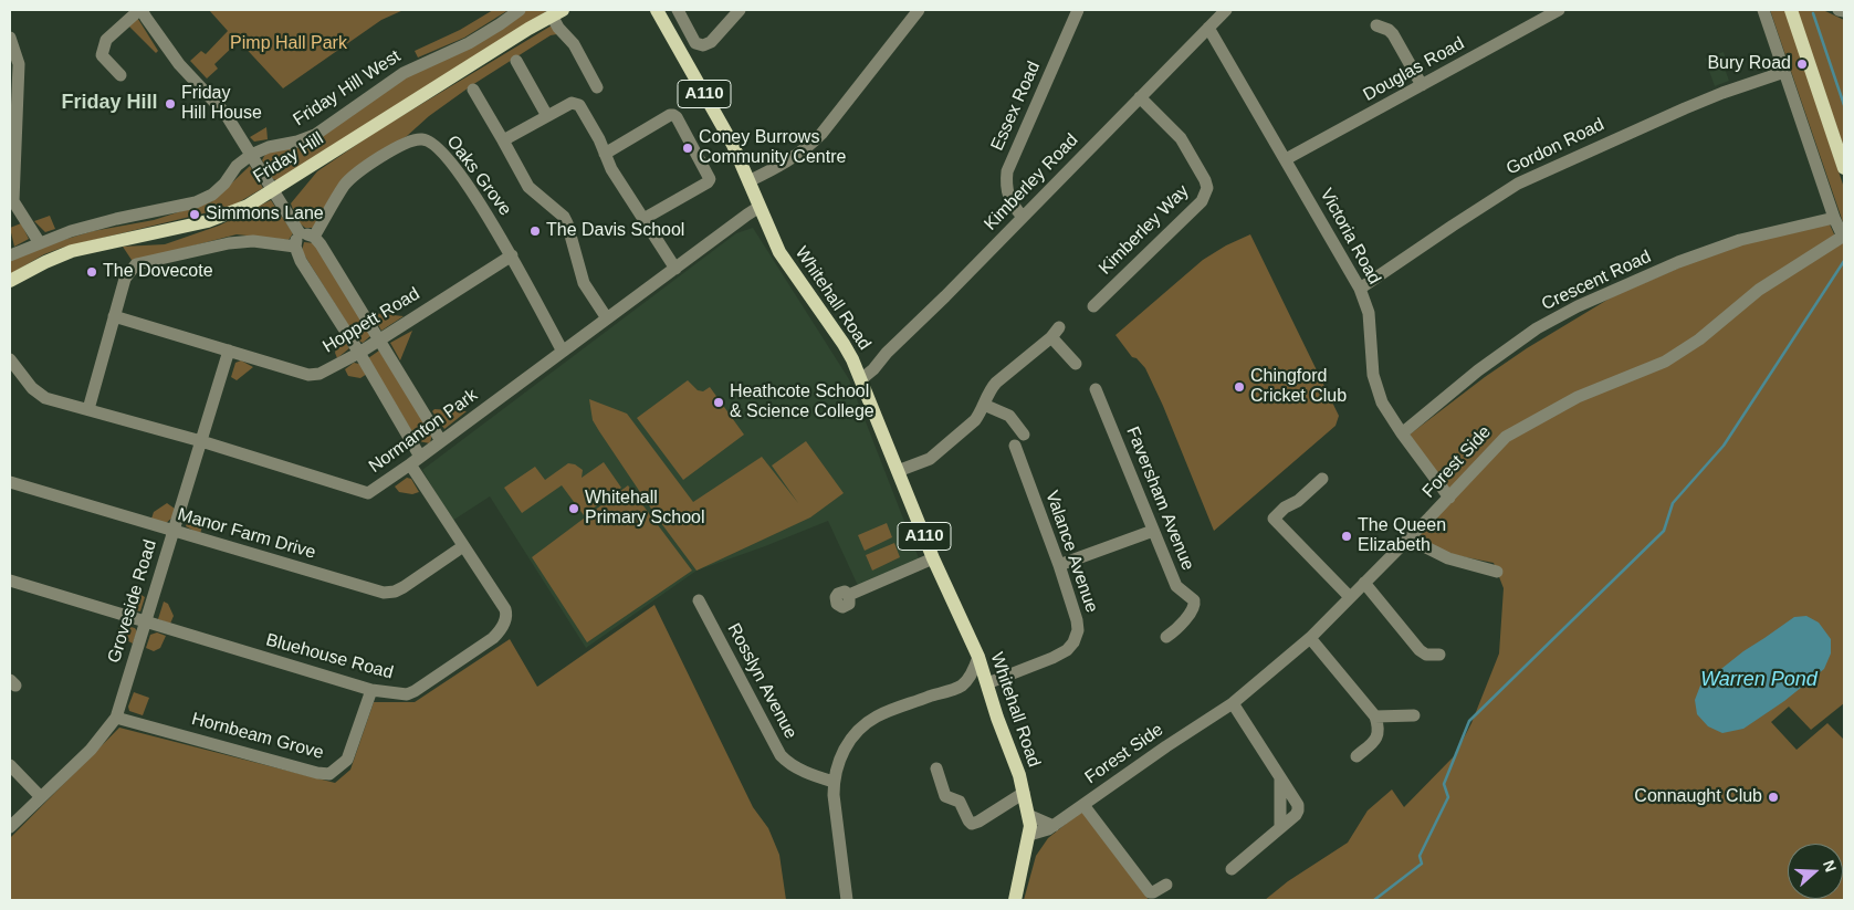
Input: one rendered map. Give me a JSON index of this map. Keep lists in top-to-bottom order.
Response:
{
  "streets": {
    "main road": ["A110", "Friday Hill", "Whitehall Road"],
    "street": [
      "Douglas Road",
      "Friday Hill West",
      "Essex Road",
      "Gordon Road",
      "Oaks Grove",
      "Kimberley Road",
      "Kimberley Way",
      "Victoria Road",
      "Crescent Road",
      "Hoppett Road",
      "Normanton Park",
      "Forest Side",
      "Faversham Avenue",
      "Manor Farm Drive",
      "Valance Avenue",
      "Groveside Road",
      "Bluehouse Road",
      "Rosslyn Avenue",
      "Hornbeam Grove"
    ]
  },
  "crossings": [
    ["Douglas Road", "Victoria Road"],
    ["Essex Road", "Kimberley Road"],
    ["Gordon Road", "Victoria Road"],
    ["Oaks Grove", "Hoppett Road"],
    ["Oaks Grove", "Normanton Park"],
    ["Kimberley Road", "Kimberley Way"],
    ["Kimberley Road", "Victoria Road"],
    ["Kimberley Road", "Whitehall Road"],
    ["Victoria Road", "Crescent Road"],
    ["Victoria Road", "Forest Side"],
    ["Whitehall Road", "Normanton Park"],
    ["Whitehall Road", "Forest Side"],
    ["Whitehall Road", "Valance Avenue"],
    ["Hoppett Road", "Groveside Road"],
    ["Hoppett Road", "Bluehouse Road"],
    ["Normanton Park", "Groveside Road"],
    ["Normanton Park", "Bluehouse Road"],
    ["Manor Farm Drive", "Groveside Road"],
    ["Manor Farm Drive", "Bluehouse Road"],
    ["Groveside Road", "Bluehouse Road"],
    ["Groveside Road", "Hornbeam Grove"],
    ["Bluehouse Road", "Hornbeam Grove"]
  ],
  "districts": ["Friday Hill"],
  "water": ["Warren Pond"],
  "parks": ["Pimp Hall Park"],
  "places": [
    "Bury Road",
    "Friday Hill House",
    "Coney Burrows Community Centre",
    "Simmons Lane",
    "The Davis School",
    "The Dovecote",
    "Chingford Cricket Club",
    "Heathcote School & Science College",
    "Whitehall Primary School",
    "The Queen Elizabeth",
    "Connaught Club"
  ],
  "north": "right"
}
